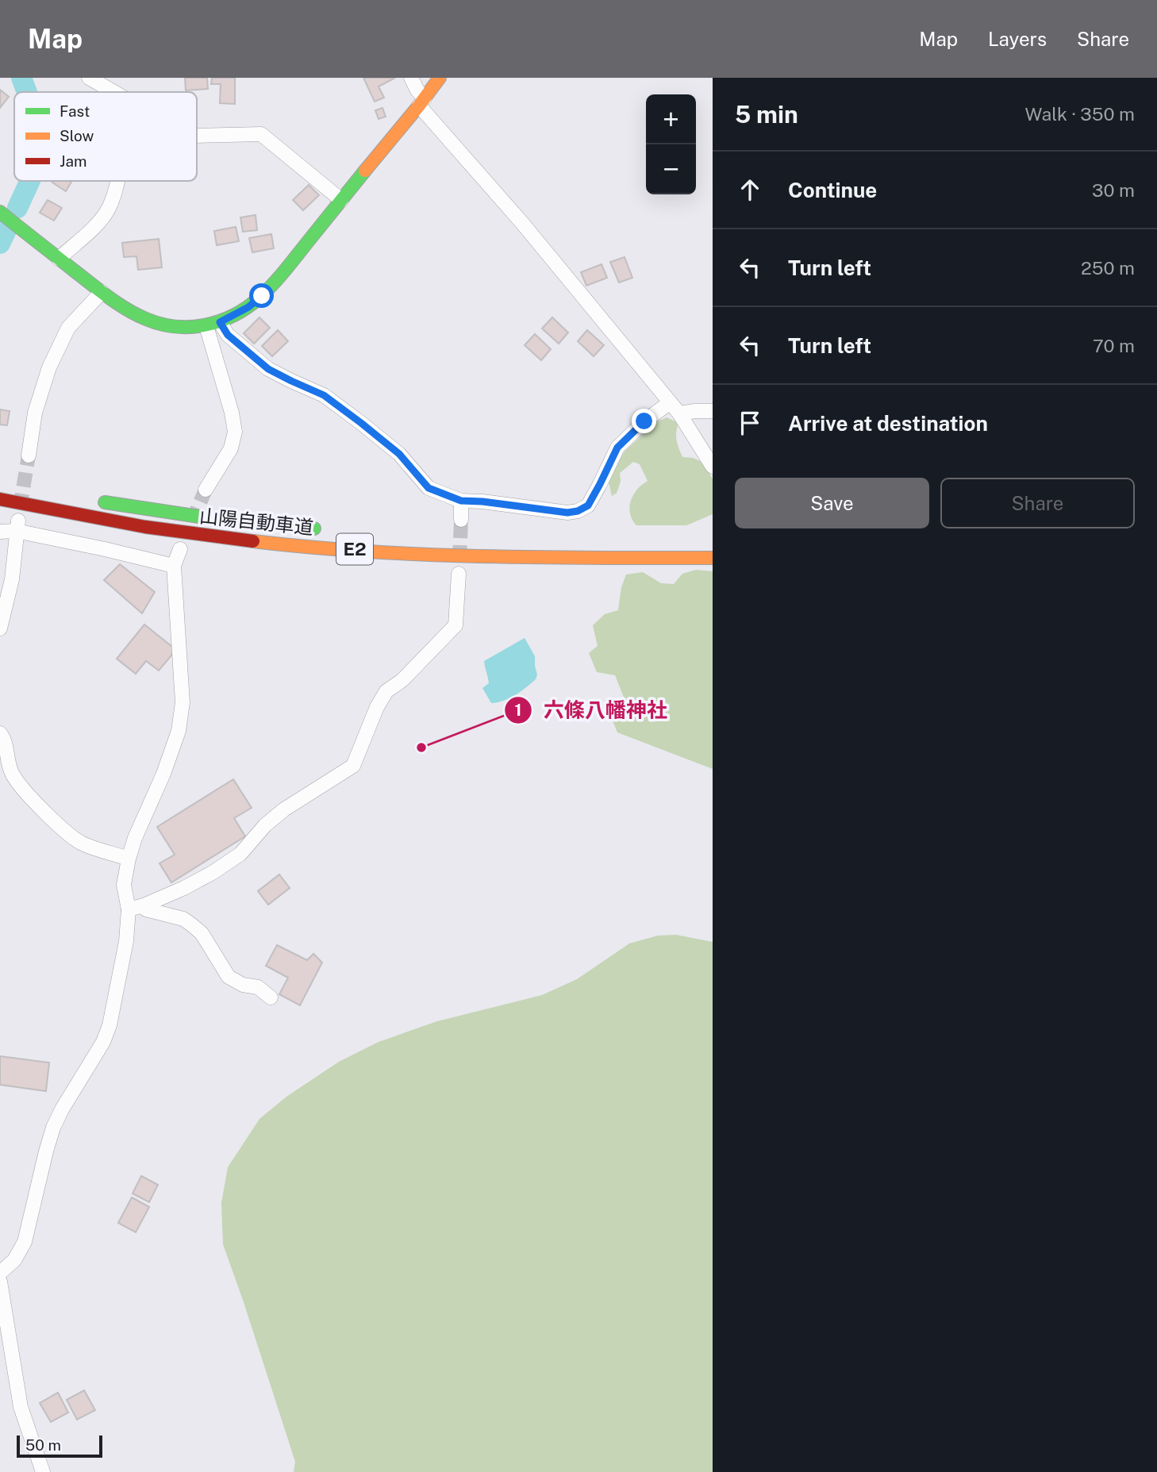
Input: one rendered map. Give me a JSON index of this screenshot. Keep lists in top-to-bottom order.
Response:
{
  "streets": {
    "main road": ["山陽自動車道", "E2"]
  },
  "places": ["六條八幡神社"],
  "legend": ["Fast", "Slow", "Jam"],
  "scale_bar": "50 m",
  "page": {
    "header": "Map",
    "nav": ["Map", "Layers", "Share"],
    "heading": ["5 min", "Walk · 350 m"],
    "map_buttons": ["+", "−"],
    "list": [
      ["Continue", "30 m"],
      ["Turn left", "250 m"],
      ["Turn left", "70 m"],
      "Arrive at destination"
    ],
    "buttons": ["Save", "Share"],
    "scale": "50 m"
  }
}
